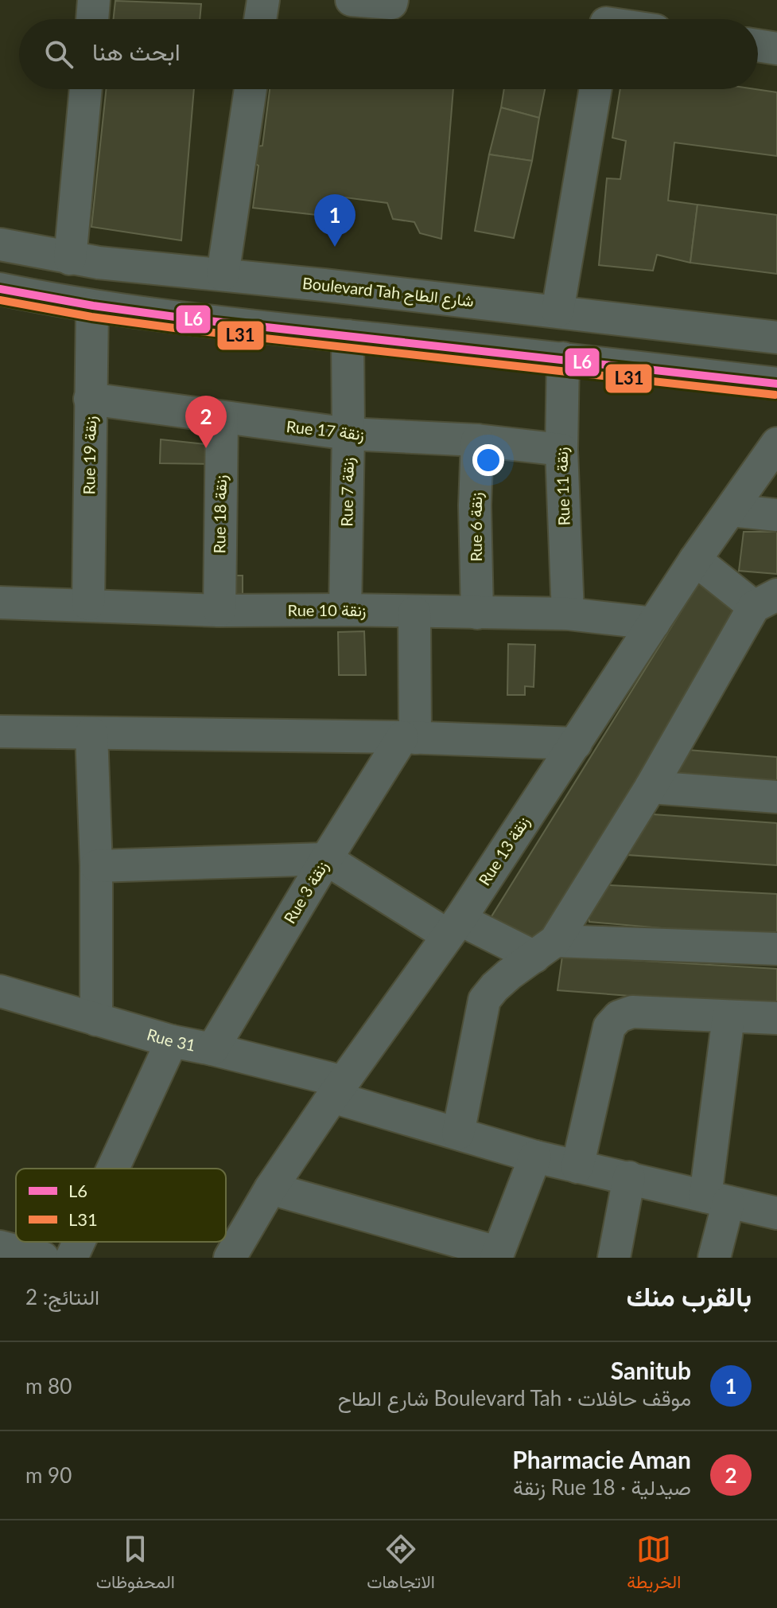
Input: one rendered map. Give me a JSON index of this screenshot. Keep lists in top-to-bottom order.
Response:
{
  "streets": {
    "street": [
      "Boulevard Tah شارع الطاح",
      "Rue 17 زنقة",
      "Rue 19 زنقة",
      "Rue 11 زنقة",
      "Rue 7 زنقة",
      "Rue 18 زنقة",
      "Rue 6 زنقة",
      "Rue 10 زنقة",
      "Rue 13 زنقة",
      "Rue 3 زنقة",
      "Rue 31"
    ]
  },
  "crossings": [
    ["Rue 17 زنقة", "Rue 19 زنقة"],
    ["Rue 17 زنقة", "Rue 11 زنقة"],
    ["Rue 17 زنقة", "Rue 7 زنقة"],
    ["Rue 17 زنقة", "Rue 18 زنقة"],
    ["Rue 17 زنقة", "Rue 6 زنقة"],
    ["Rue 19 زنقة", "Rue 10 زنقة"],
    ["Rue 11 زنقة", "Rue 10 زنقة"],
    ["Rue 7 زنقة", "Rue 10 زنقة"],
    ["Rue 18 زنقة", "Rue 10 زنقة"],
    ["Rue 6 زنقة", "Rue 10 زنقة"],
    ["Rue 10 زنقة", "Rue 13 زنقة"],
    ["Rue 13 زنقة", "Rue 31"],
    ["Rue 3 زنقة", "Rue 31"]
  ],
  "lines": ["transit line L6", "transit line L31"],
  "legend": ["L6", "L31"],
  "page": {
    "search": "ابحث هنا",
    "pins": ["1", "2"],
    "heading": ["بالقرب منك", "النتائج: 2"],
    "list": [
      {
        "mark": "1",
        "name": "Sanitub",
        "note": "موقف حافلات · Boulevard Tah شارع الطاح",
        "value": "80 m"
      },
      {
        "mark": "2",
        "name": "Pharmacie Aman",
        "note": "صيدلية · Rue 18 زنقة",
        "value": "90 m"
      }
    ],
    "nav": ["الخريطة", "الاتجاهات", "المحفوظات"]
  }
}
